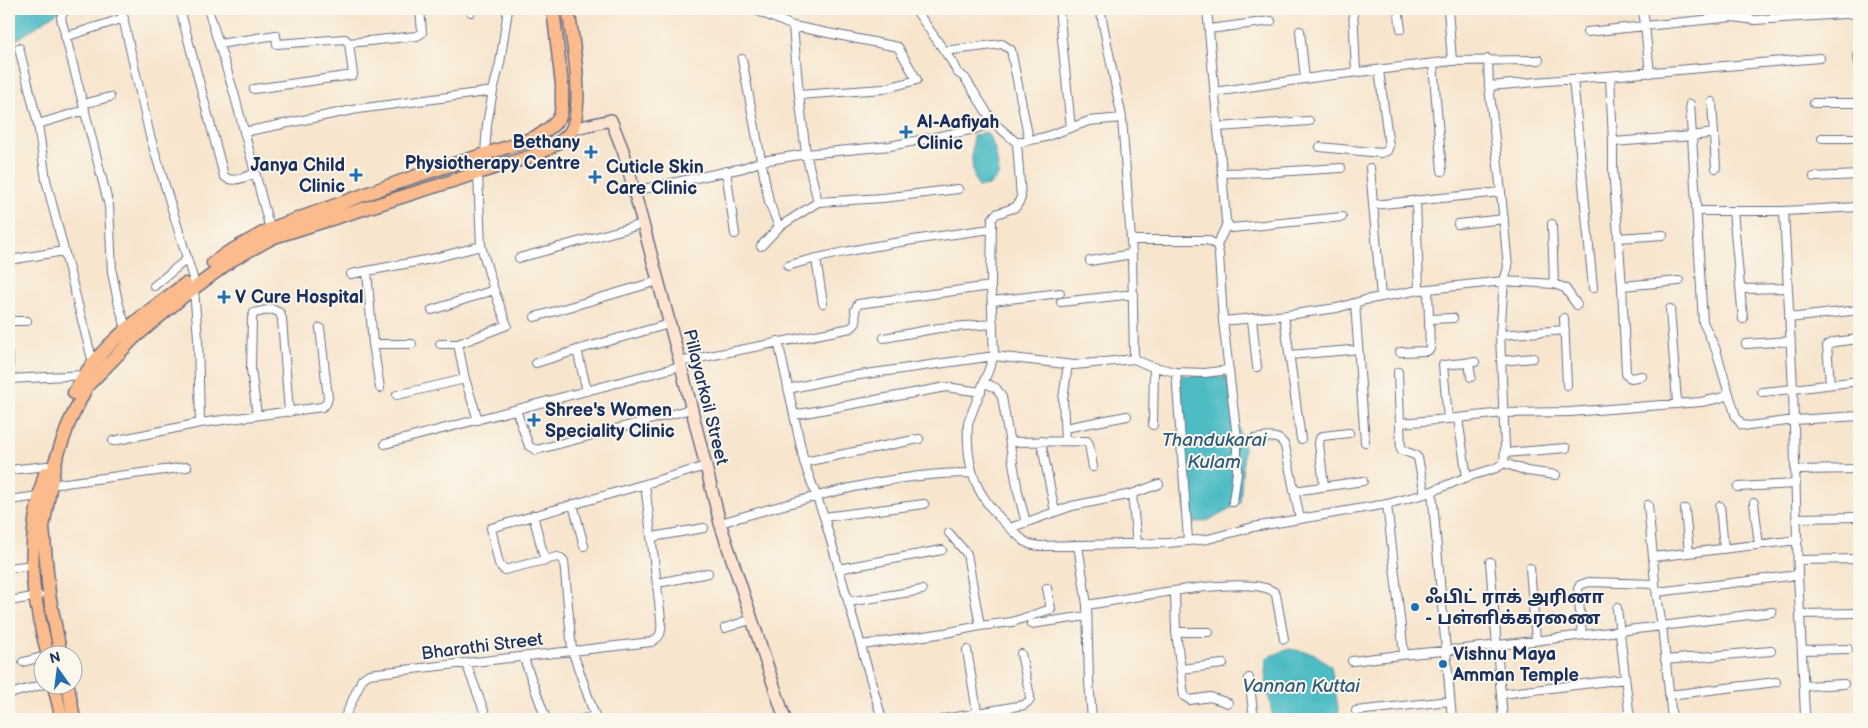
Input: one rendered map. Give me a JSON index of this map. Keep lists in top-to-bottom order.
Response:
{
  "streets": {
    "street": ["Pillayarkoil Street", "Bharathi Street"]
  },
  "water": ["Thandukarai Kulam", "Vannan Kuttai"],
  "places": {
    "health": [
      "Al-Aafiyah Clinic",
      "Bethany Physiotherapy Centre",
      "Janya Child Clinic",
      "Cuticle Skin Care Clinic",
      "V Cure Hospital",
      "Shree's Women Speciality Clinic"
    ],
    "other": ["ஃபிட் ராக் அரினா - பள்ளிக்கரணை", "Vishnu Maya Amman Temple"]
  },
  "north": "top"
}
